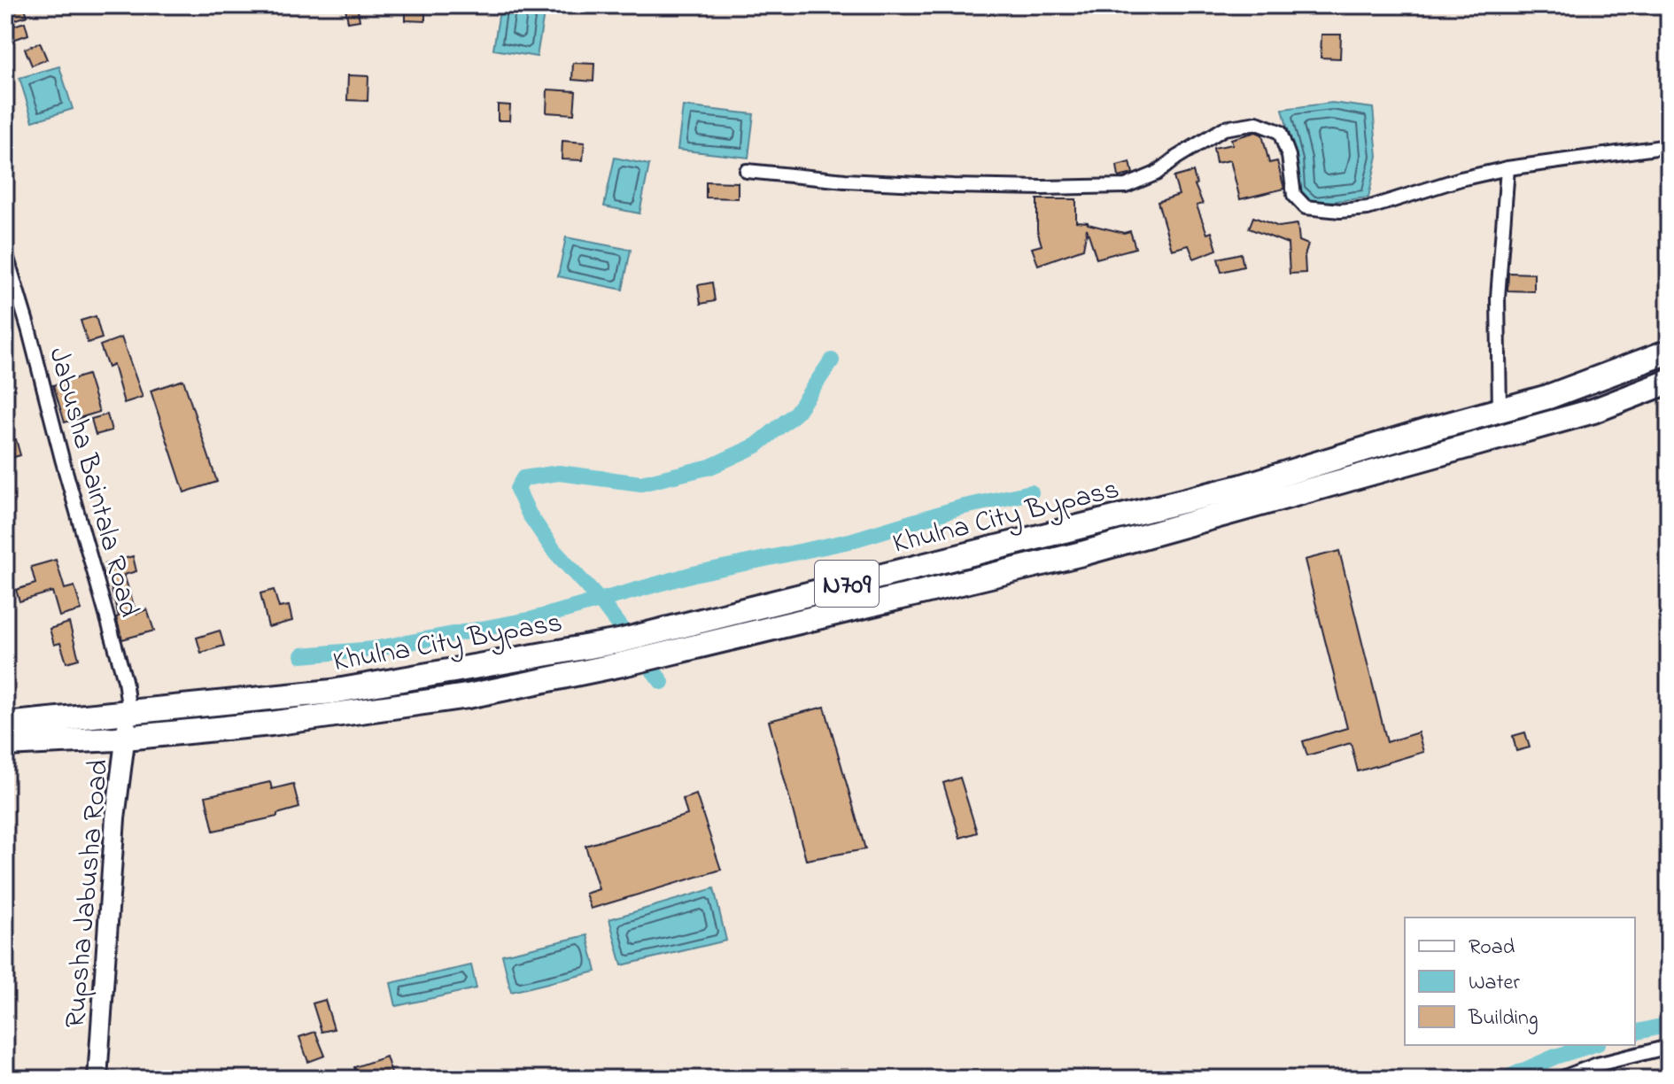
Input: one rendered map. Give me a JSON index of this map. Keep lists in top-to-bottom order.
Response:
{
  "streets": {
    "highway": ["Khulna City Bypass", "N709"],
    "main road": ["Rupsha Jabusha Road"],
    "street": ["Jabusha Baintala Road"]
  },
  "crossings": [
    ["Jabusha Baintala Road", "Khulna City Bypass"],
    ["Jabusha Baintala Road", "Rupsha Jabusha Road"],
    ["Khulna City Bypass", "Rupsha Jabusha Road"]
  ],
  "legend": ["Road", "Water", "Building"]
}
